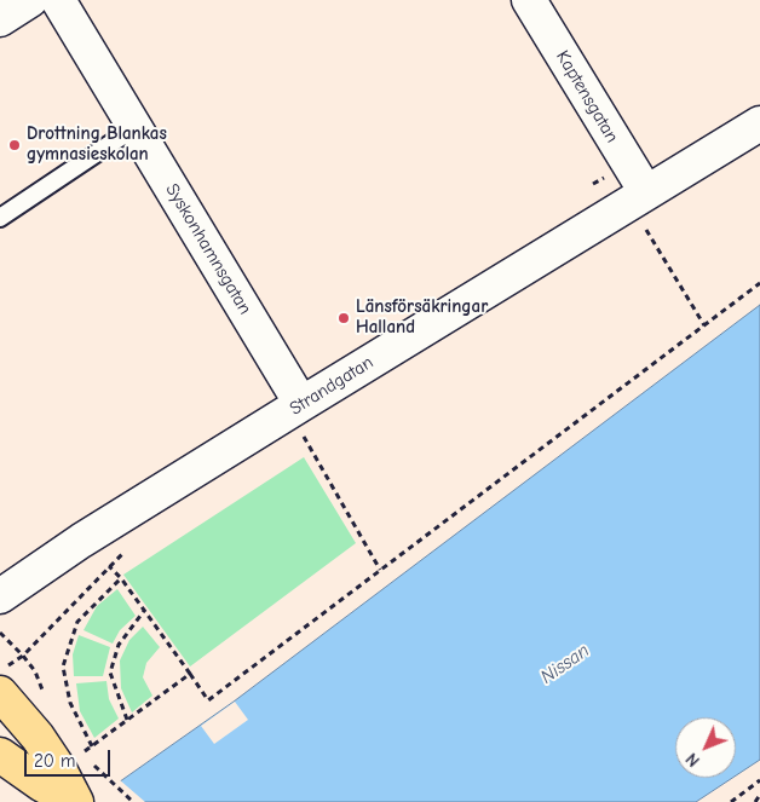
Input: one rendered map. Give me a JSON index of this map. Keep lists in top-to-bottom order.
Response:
{
  "streets": {
    "street": ["Kaptensgatan", "Syskonhamnsgatan", "Strandgatan"]
  },
  "crossings": [
    ["Kaptensgatan", "Strandgatan"],
    ["Syskonhamnsgatan", "Strandgatan"]
  ],
  "water": ["Nissan"],
  "places": ["Drottning Blankas gymnasieskolan", "Länsförsäkringar Halland"],
  "scale_bar": "20 m",
  "north": "bottom left"
}
